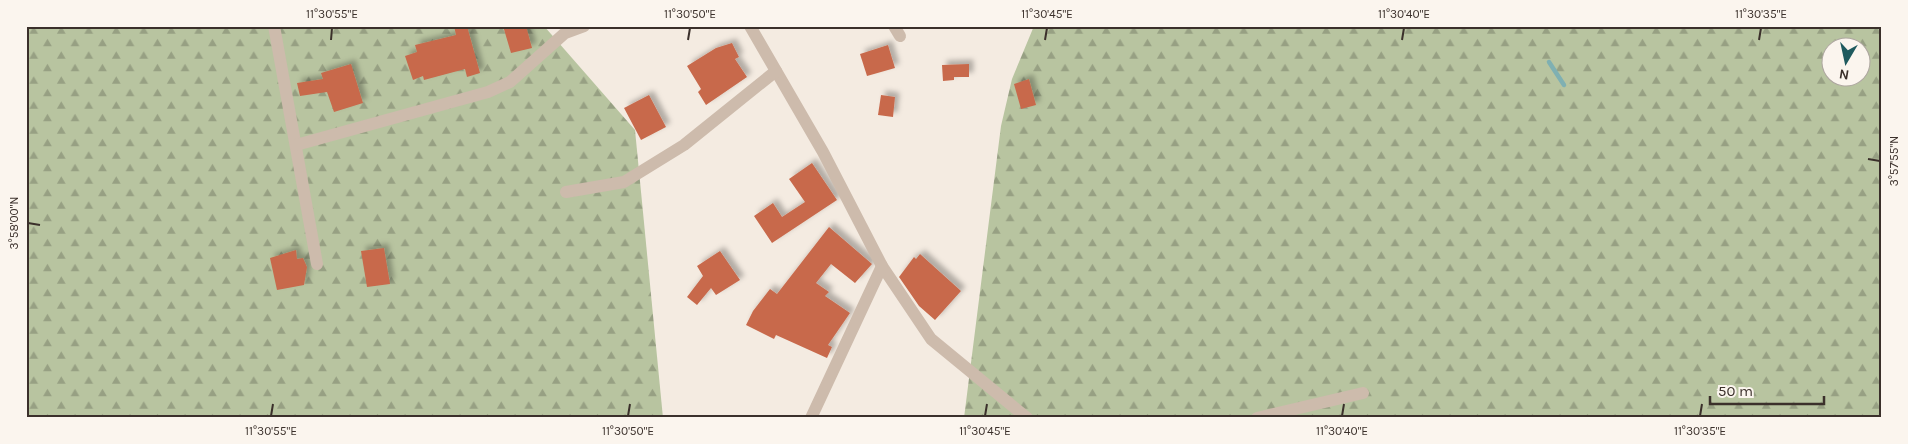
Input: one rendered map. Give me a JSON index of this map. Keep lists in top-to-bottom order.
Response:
{
  "scale_bar": "50 m",
  "north": "bottom",
  "coordinates": [
    "11°30'55\"E",
    "11°30'50\"E",
    "11°30'45\"E",
    "11°30'40\"E",
    "11°30'35\"E",
    "3°57'55\"N",
    "3°58'00\"N"
  ]
}
